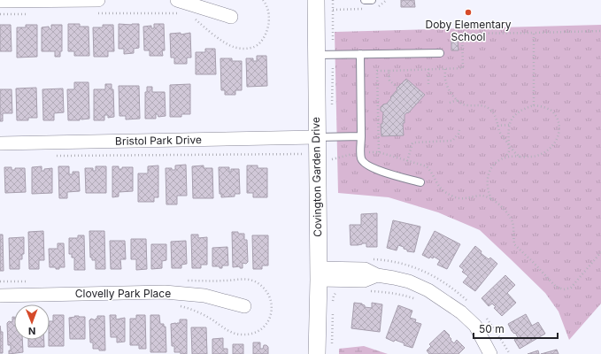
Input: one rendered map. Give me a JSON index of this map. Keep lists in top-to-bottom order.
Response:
{
  "streets": {
    "street": ["Bristol Park Drive", "Covington Garden Drive", "Clovelly Park Place"]
  },
  "crossings": [
    ["Bristol Park Drive", "Covington Garden Drive"]
  ],
  "places": ["Doby Elementary School"],
  "scale_bar": "50 m",
  "north": "bottom"
}
